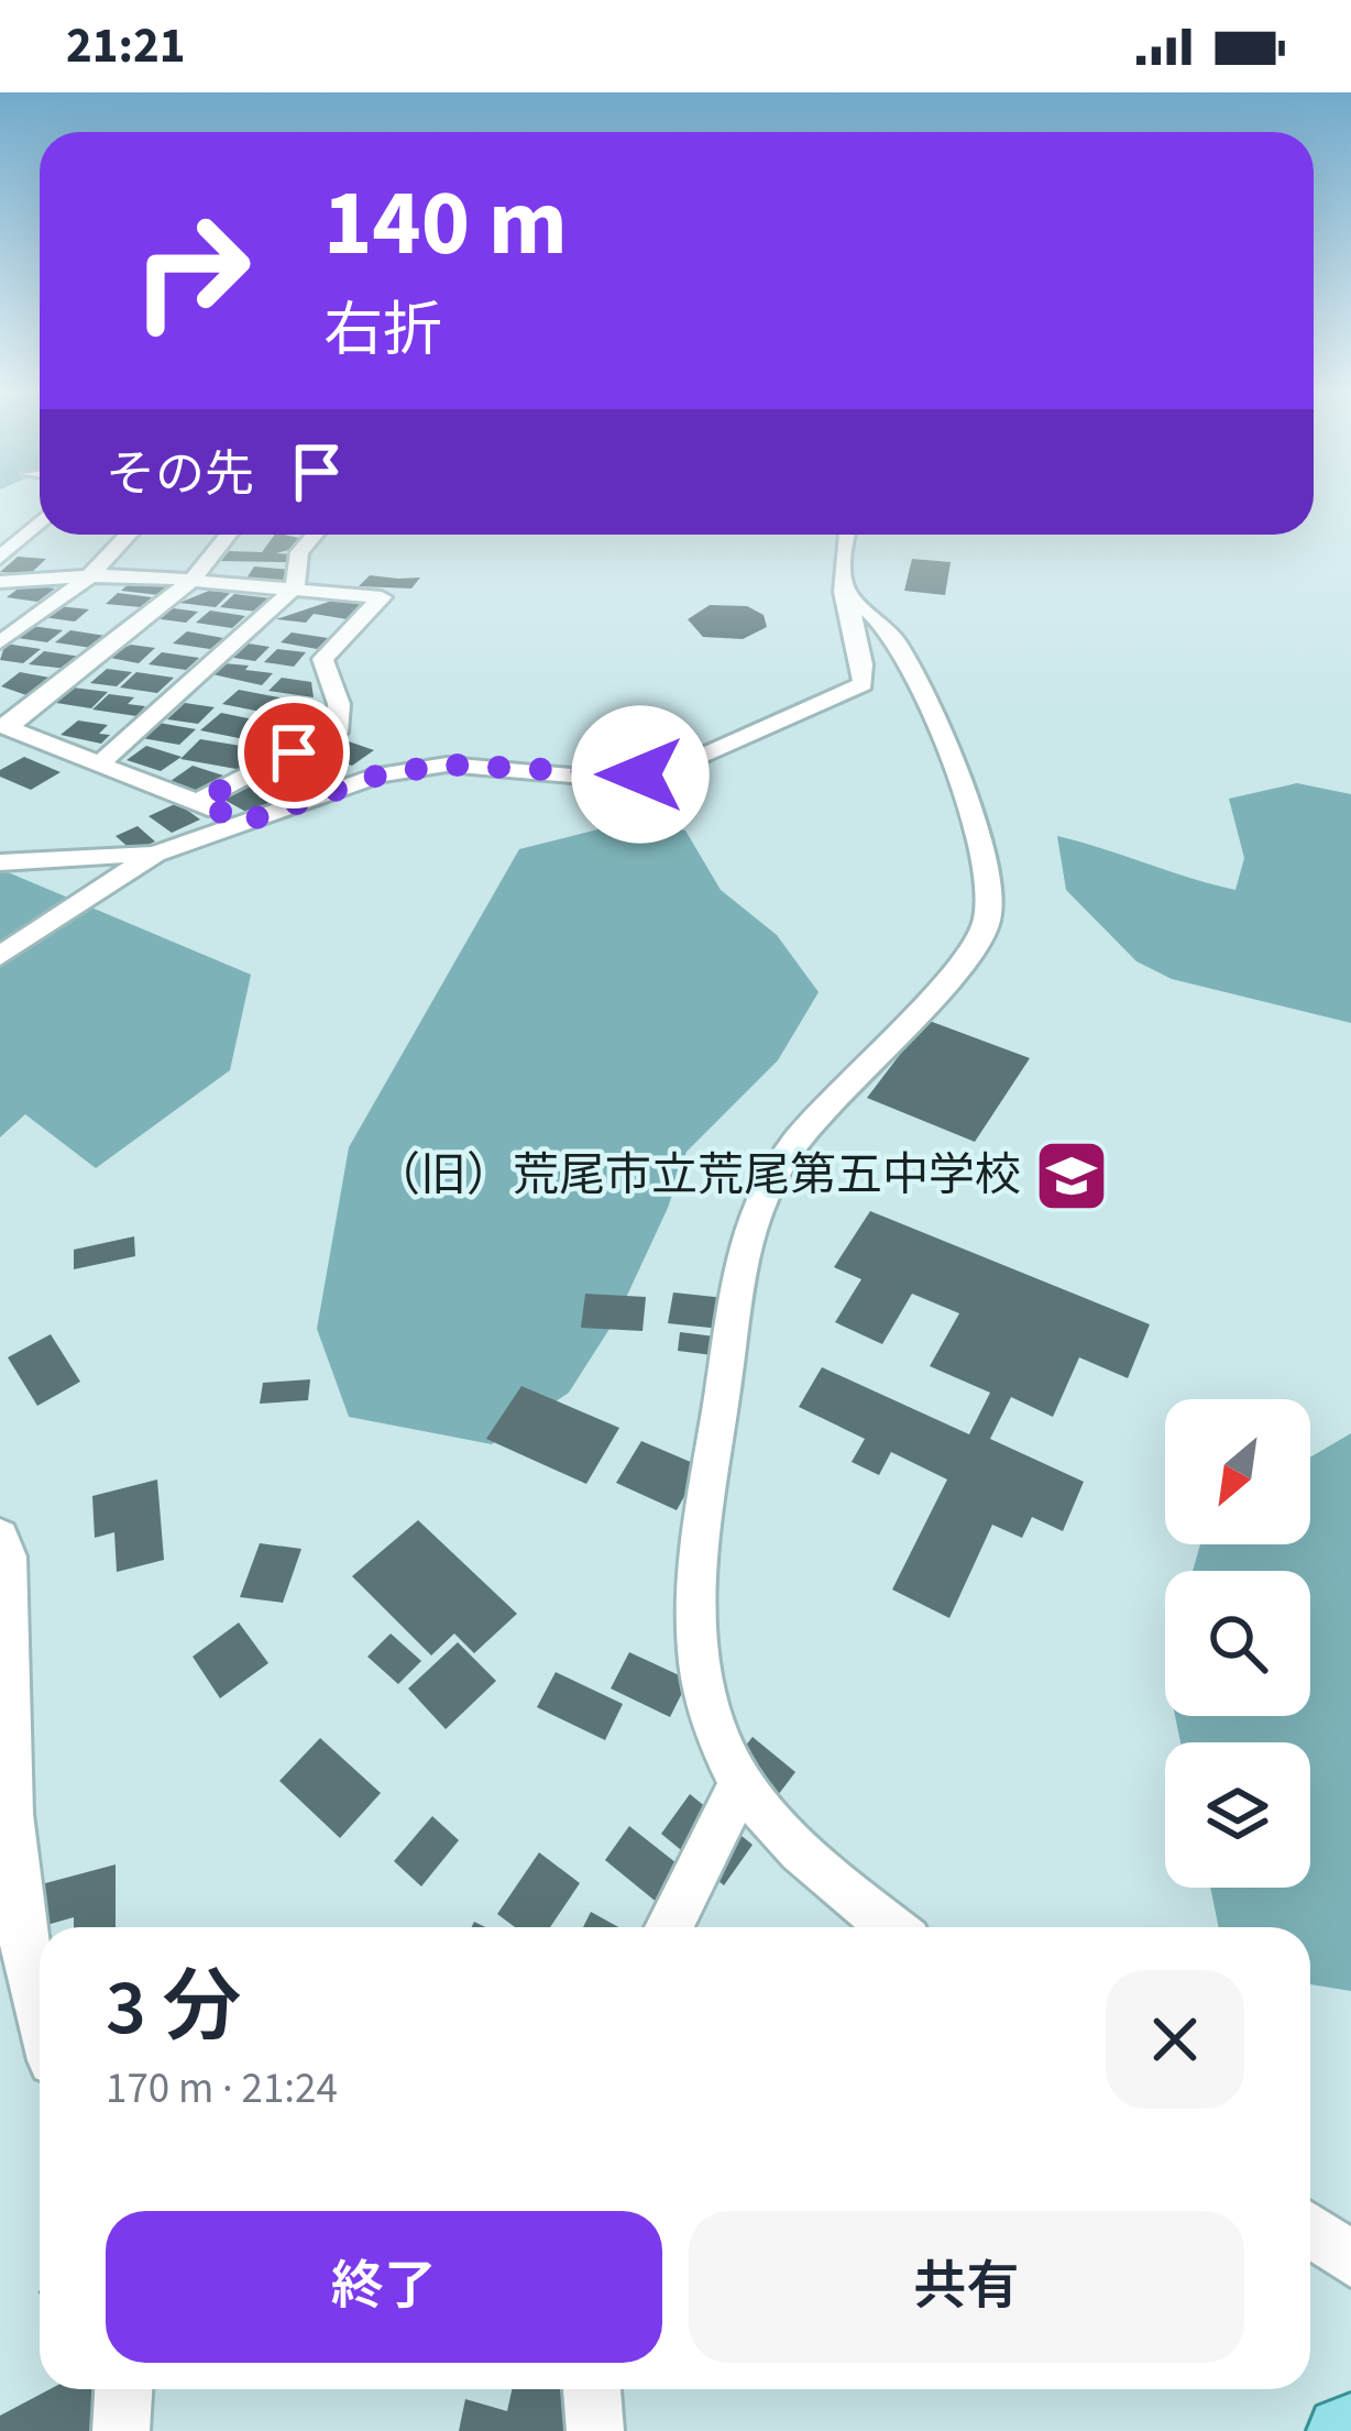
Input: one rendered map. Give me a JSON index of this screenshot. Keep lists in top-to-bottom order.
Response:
{
  "places": {
    "school or university": ["（旧）荒尾市立荒尾第五中学校"]
  },
  "north": "bottom left",
  "page": {
    "status": "21:21",
    "turn": ["140 m", "右折"],
    "then": "その先",
    "heading": ["3 分", "170 m · 21:24"],
    "buttons": ["終了", "共有"]
  }
}
